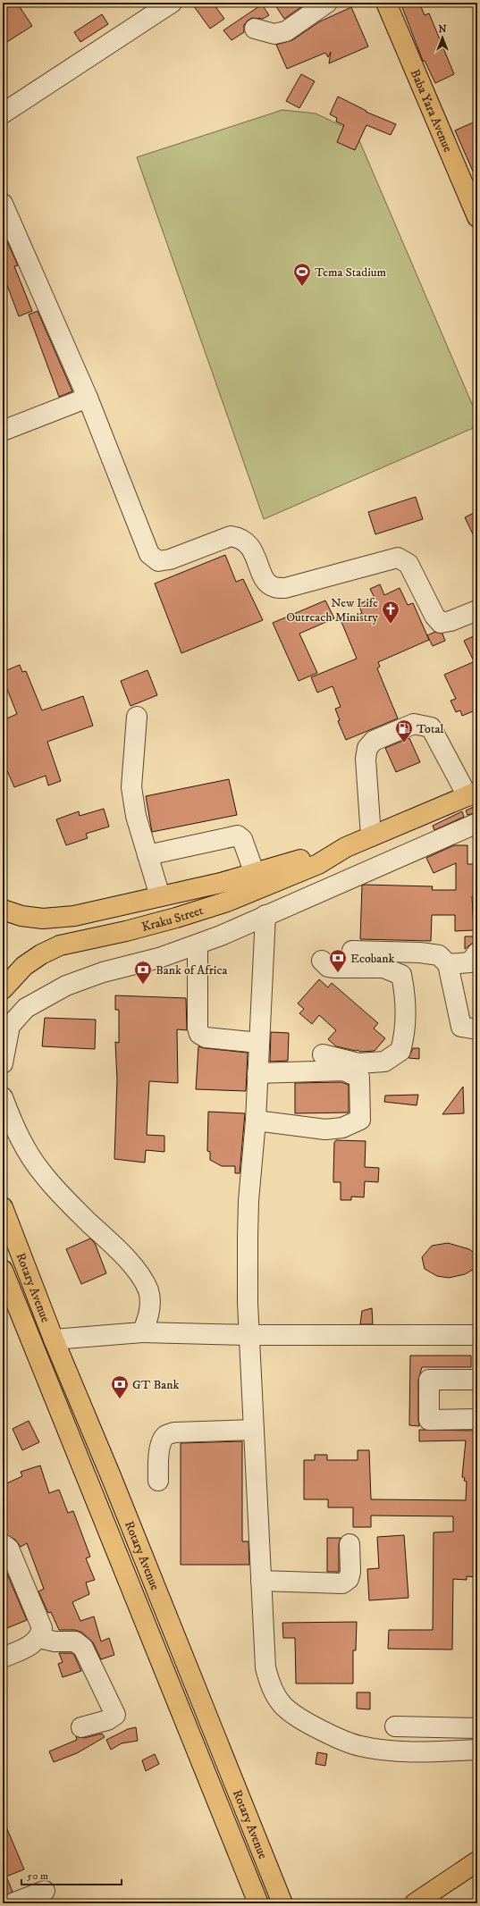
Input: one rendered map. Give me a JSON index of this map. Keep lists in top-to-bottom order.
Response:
{
  "streets": {
    "main road": ["Baba Yara Avenue", "Kraku Street", "Rotary Avenue"]
  },
  "places": {
    "sports": ["Tema Stadium"],
    "church": ["New Life Outreach Ministry"],
    "fuel station": ["Total"],
    "bank": ["Ecobank", "Bank of Africa", "GT Bank"]
  },
  "scale_bar": "50 m",
  "north": "top"
}
